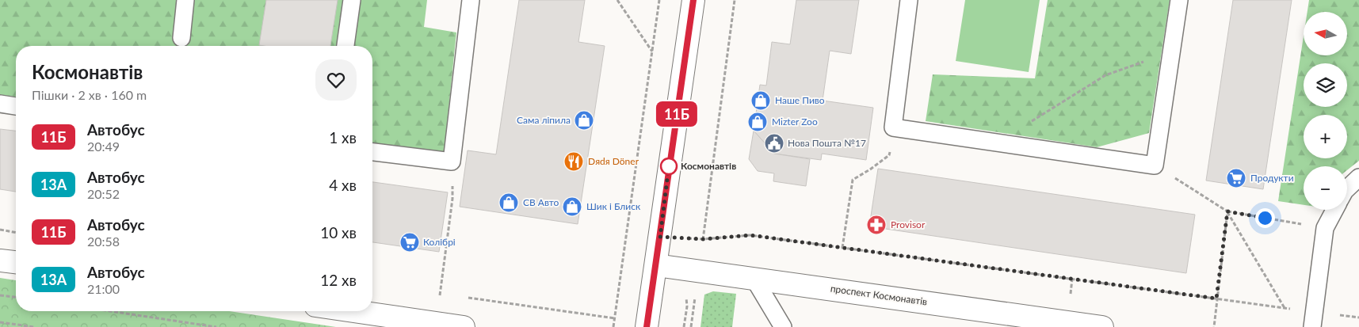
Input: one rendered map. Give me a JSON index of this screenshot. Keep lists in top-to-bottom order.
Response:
{
  "streets": {
    "street": ["проспект Космонавтів"]
  },
  "places": {
    "shop": [
      "Наше Пиво",
      "Сама ліпила",
      "Mizter Zoo",
      "СВ Авто",
      "Шик і Блиск"
    ],
    "public building": ["Нова Пошта №17"],
    "restaurant": ["Dяdя Döner"],
    "other": ["Космонавтів"],
    "supermarket": ["Продукти", "Колібрі"],
    "pharmacy": ["Provisor"]
  },
  "lines": ["bus line 11Б"],
  "north": "left",
  "page": {
    "on_map": "11Б",
    "map_buttons": ["+", "−"],
    "heading": ["Космонавтів", "Пішки · 2 хв · 160 m"],
    "list": [
      {
        "mark": "11Б",
        "name": "Автобус",
        "note": "20:49",
        "value": "1 хв"
      },
      {
        "mark": "13А",
        "name": "Автобус",
        "note": "20:52",
        "value": "4 хв"
      },
      {
        "mark": "11Б",
        "name": "Автобус",
        "note": "20:58",
        "value": "10 хв"
      },
      {
        "mark": "13А",
        "name": "Автобус",
        "note": "21:00",
        "value": "12 хв"
      }
    ]
  }
}
